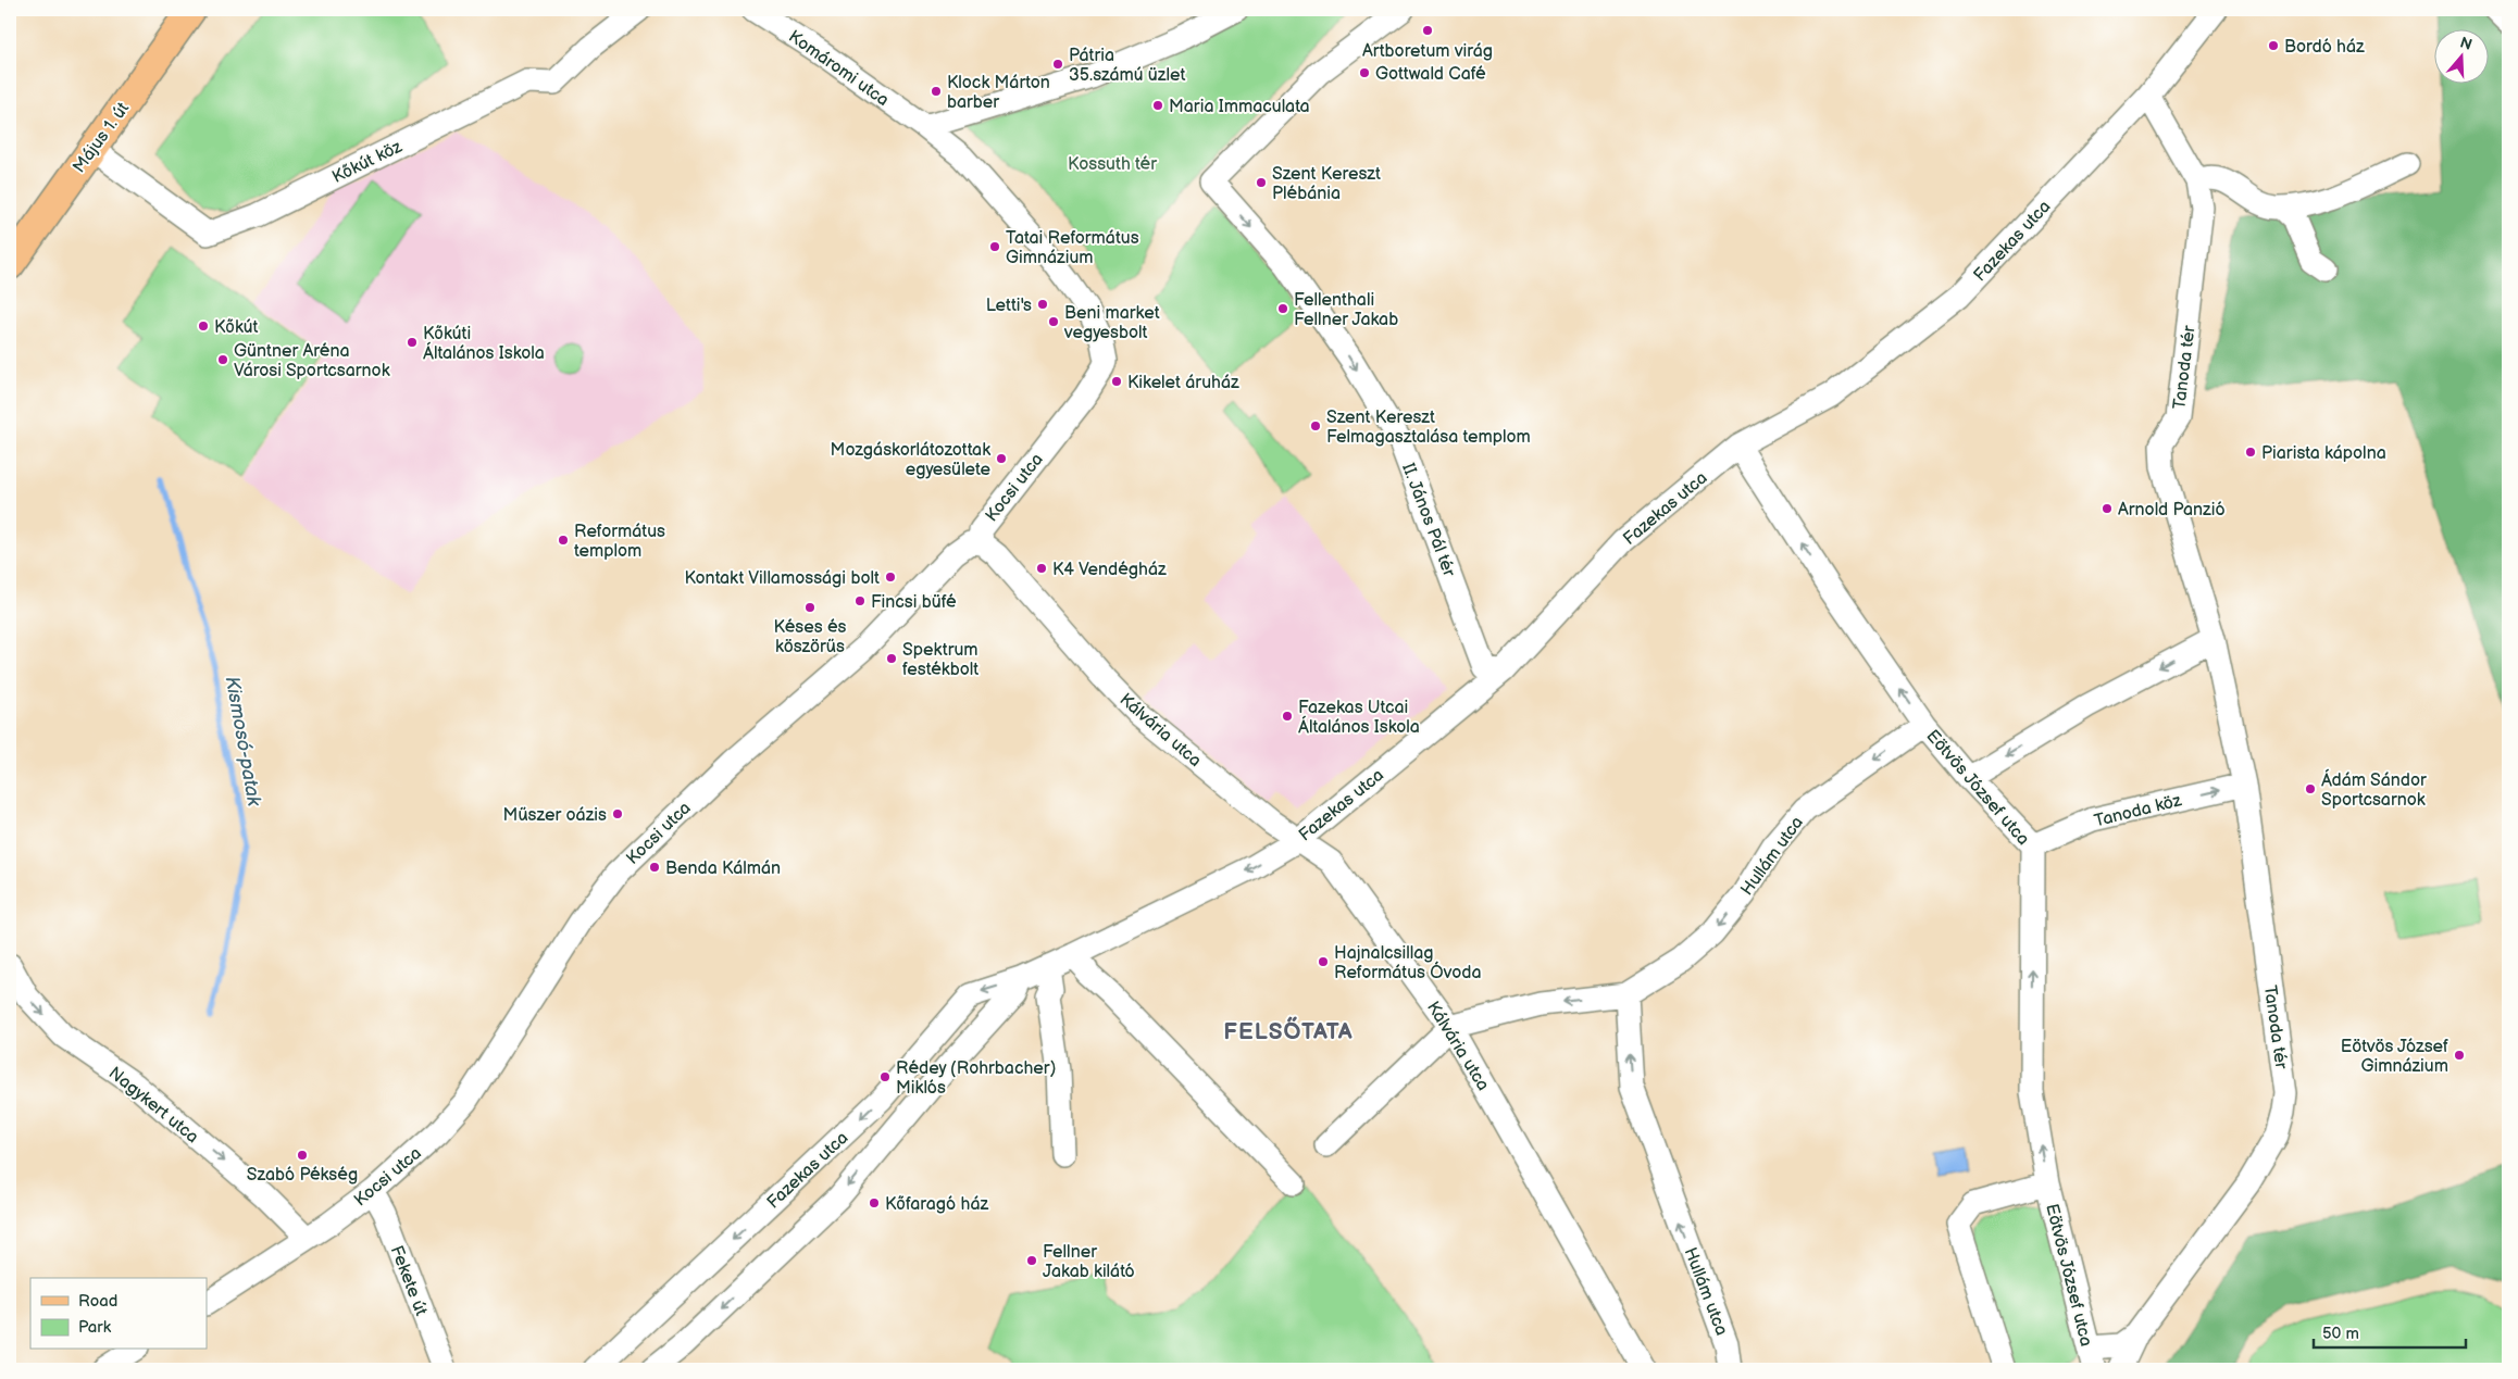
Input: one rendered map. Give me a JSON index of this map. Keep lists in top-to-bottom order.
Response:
{
  "streets": {
    "main road": ["Május 1. út"],
    "street": [
      "Komáromi utca",
      "Kőkút köz",
      "Fazekas utca",
      "Tanoda tér",
      "Kocsi utca",
      "II. János Pál tér",
      "Kálvária utca",
      "Eötvös József utca",
      "Tanoda köz",
      "Hullám utca",
      "Nagykert utca",
      "Fekete út"
    ]
  },
  "crossings": [
    ["Komáromi utca", "Kocsi utca"],
    ["Május 1. út", "Kőkút köz"],
    ["Fazekas utca", "Tanoda tér"],
    ["Fazekas utca", "II. János Pál tér"],
    ["Fazekas utca", "Kálvária utca"],
    ["Fazekas utca", "Eötvös József utca"],
    ["Tanoda tér", "Tanoda köz"],
    ["Kocsi utca", "Kálvária utca"],
    ["Kocsi utca", "Nagykert utca"],
    ["Kocsi utca", "Fekete út"],
    ["Kálvária utca", "Hullám utca"],
    ["Eötvös József utca", "Tanoda köz"],
    ["Eötvös József utca", "Hullám utca"]
  ],
  "one_way": [
    "Fazekas utca",
    "II. János Pál tér",
    "Eötvös József utca",
    "Nagykert utca"
  ],
  "districts": ["FELSŐTATA"],
  "water": ["Kismosó-patak"],
  "parks": ["Kossuth tér"],
  "places": [
    "Artboretum virág",
    "Bordó ház",
    "Pátria 35.számú üzlet",
    "Gottwald Café",
    "Klock Márton barber",
    "Maria Immaculata",
    "Szent Kereszt Plébánia",
    "Tatai Református Gimnázium",
    "Letti's",
    "Fellenthali Fellner Jakab",
    "Beni market vegyesbolt",
    "Kőkút",
    "Kőkúti Általános Iskola",
    "Güntner Aréna Városi Sportcsarnok",
    "Kikelet áruház",
    "Szent Kereszt Felmagasztalása templom",
    "Piarista kápolna",
    "Mozgáskorlátozottak egyesülete",
    "Arnold Panzió",
    "Református templom",
    "K4 Vendégház",
    "Kontakt Villamossági bolt",
    "Fincsi büfé",
    "Késes és köszörűs",
    "Spektrum festékbolt",
    "Fazekas Utcai Általános Iskola",
    "Ádám Sándor Sportcsarnok",
    "Műszer oázis",
    "Benda Kálmán",
    "Hajnalcsillag Református Óvoda",
    "Eötvös József Gimnázium",
    "Rédey (Rohrbacher) Miklós",
    "Szabó Pékség",
    "Kőfaragó ház",
    "Fellner Jakab kilátó"
  ],
  "legend": ["Road", "Park"],
  "scale_bar": "50 m",
  "north": "top"
}
